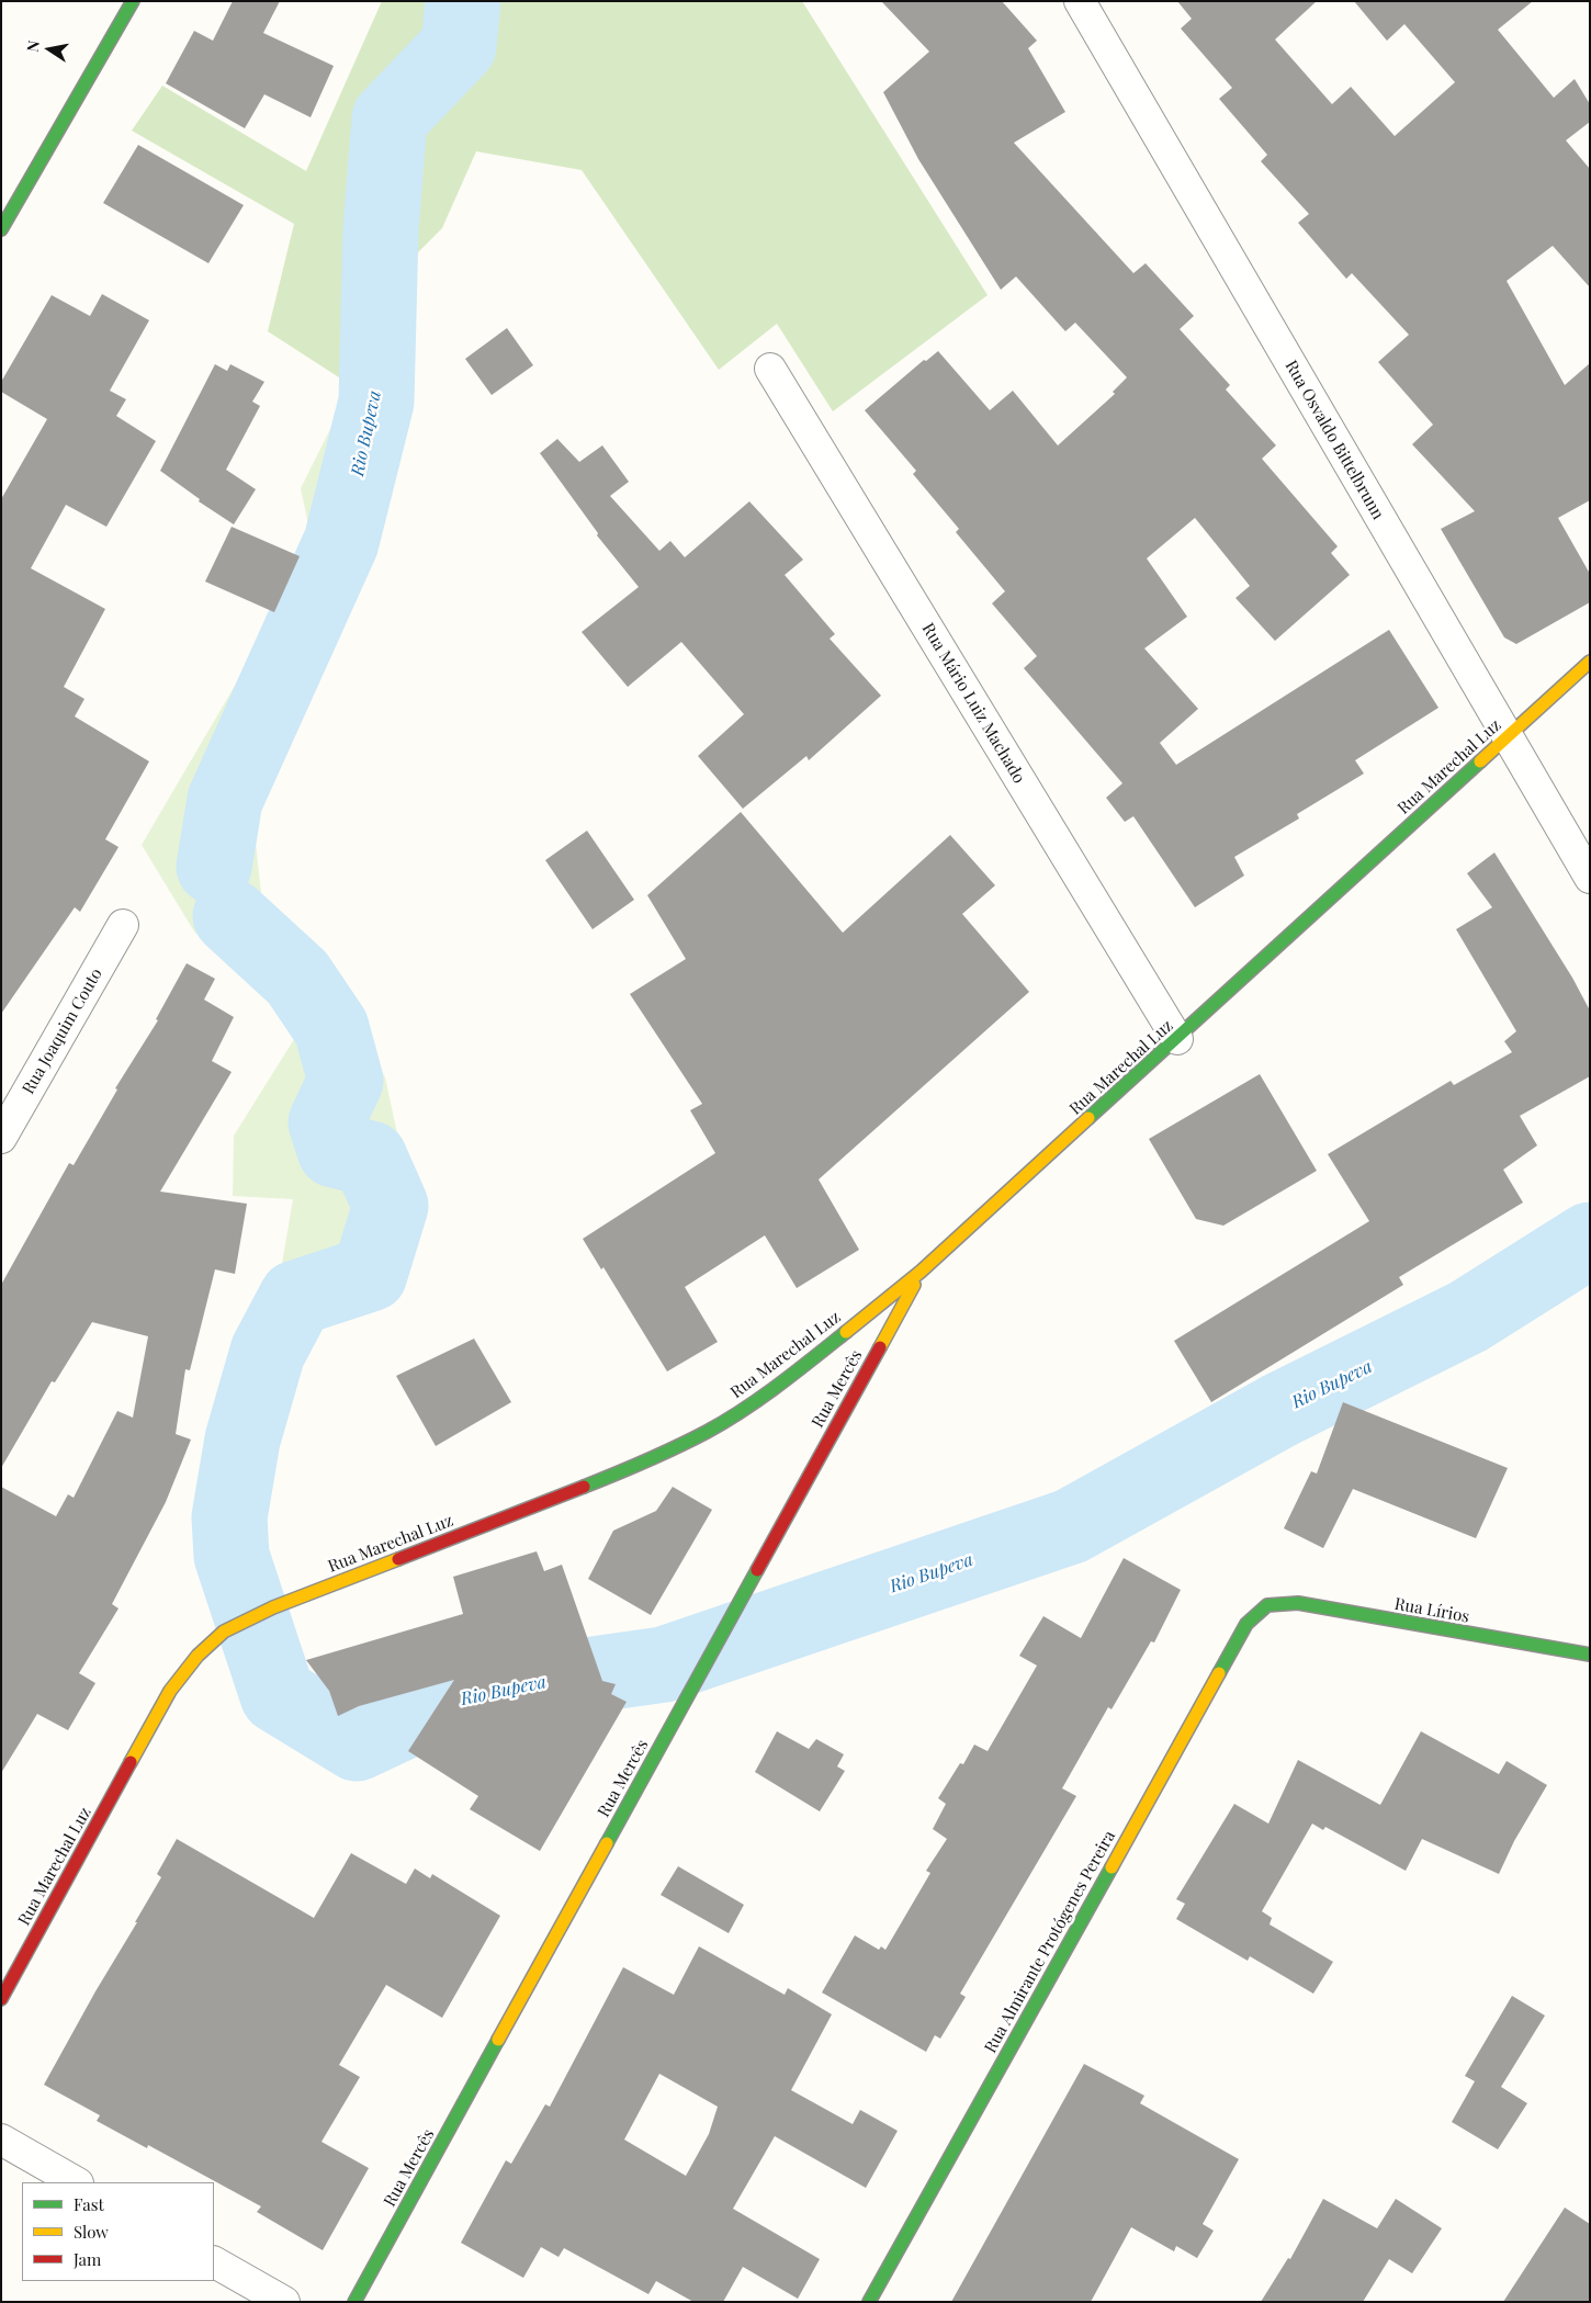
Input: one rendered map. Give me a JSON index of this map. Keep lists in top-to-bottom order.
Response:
{
  "streets": {
    "main road": [
      "Rua Marechal Luz",
      "Rua Mercês",
      "Rua Lírios",
      "Rua Almirante Protógenes Pereira"
    ],
    "street": ["Rua Osvaldo Bittelbrunn", "Rua Mário Luiz Machado", "Rua Joaquim Couto"]
  },
  "crossings": [
    ["Rua Osvaldo Bittelbrunn", "Rua Marechal Luz"],
    ["Rua Mário Luiz Machado", "Rua Marechal Luz"],
    ["Rua Marechal Luz", "Rua Mercês"],
    ["Rua Lírios", "Rua Almirante Protógenes Pereira"]
  ],
  "water": ["Rio Bupeva"],
  "legend": ["Fast", "Slow", "Jam"],
  "north": "left"
}
